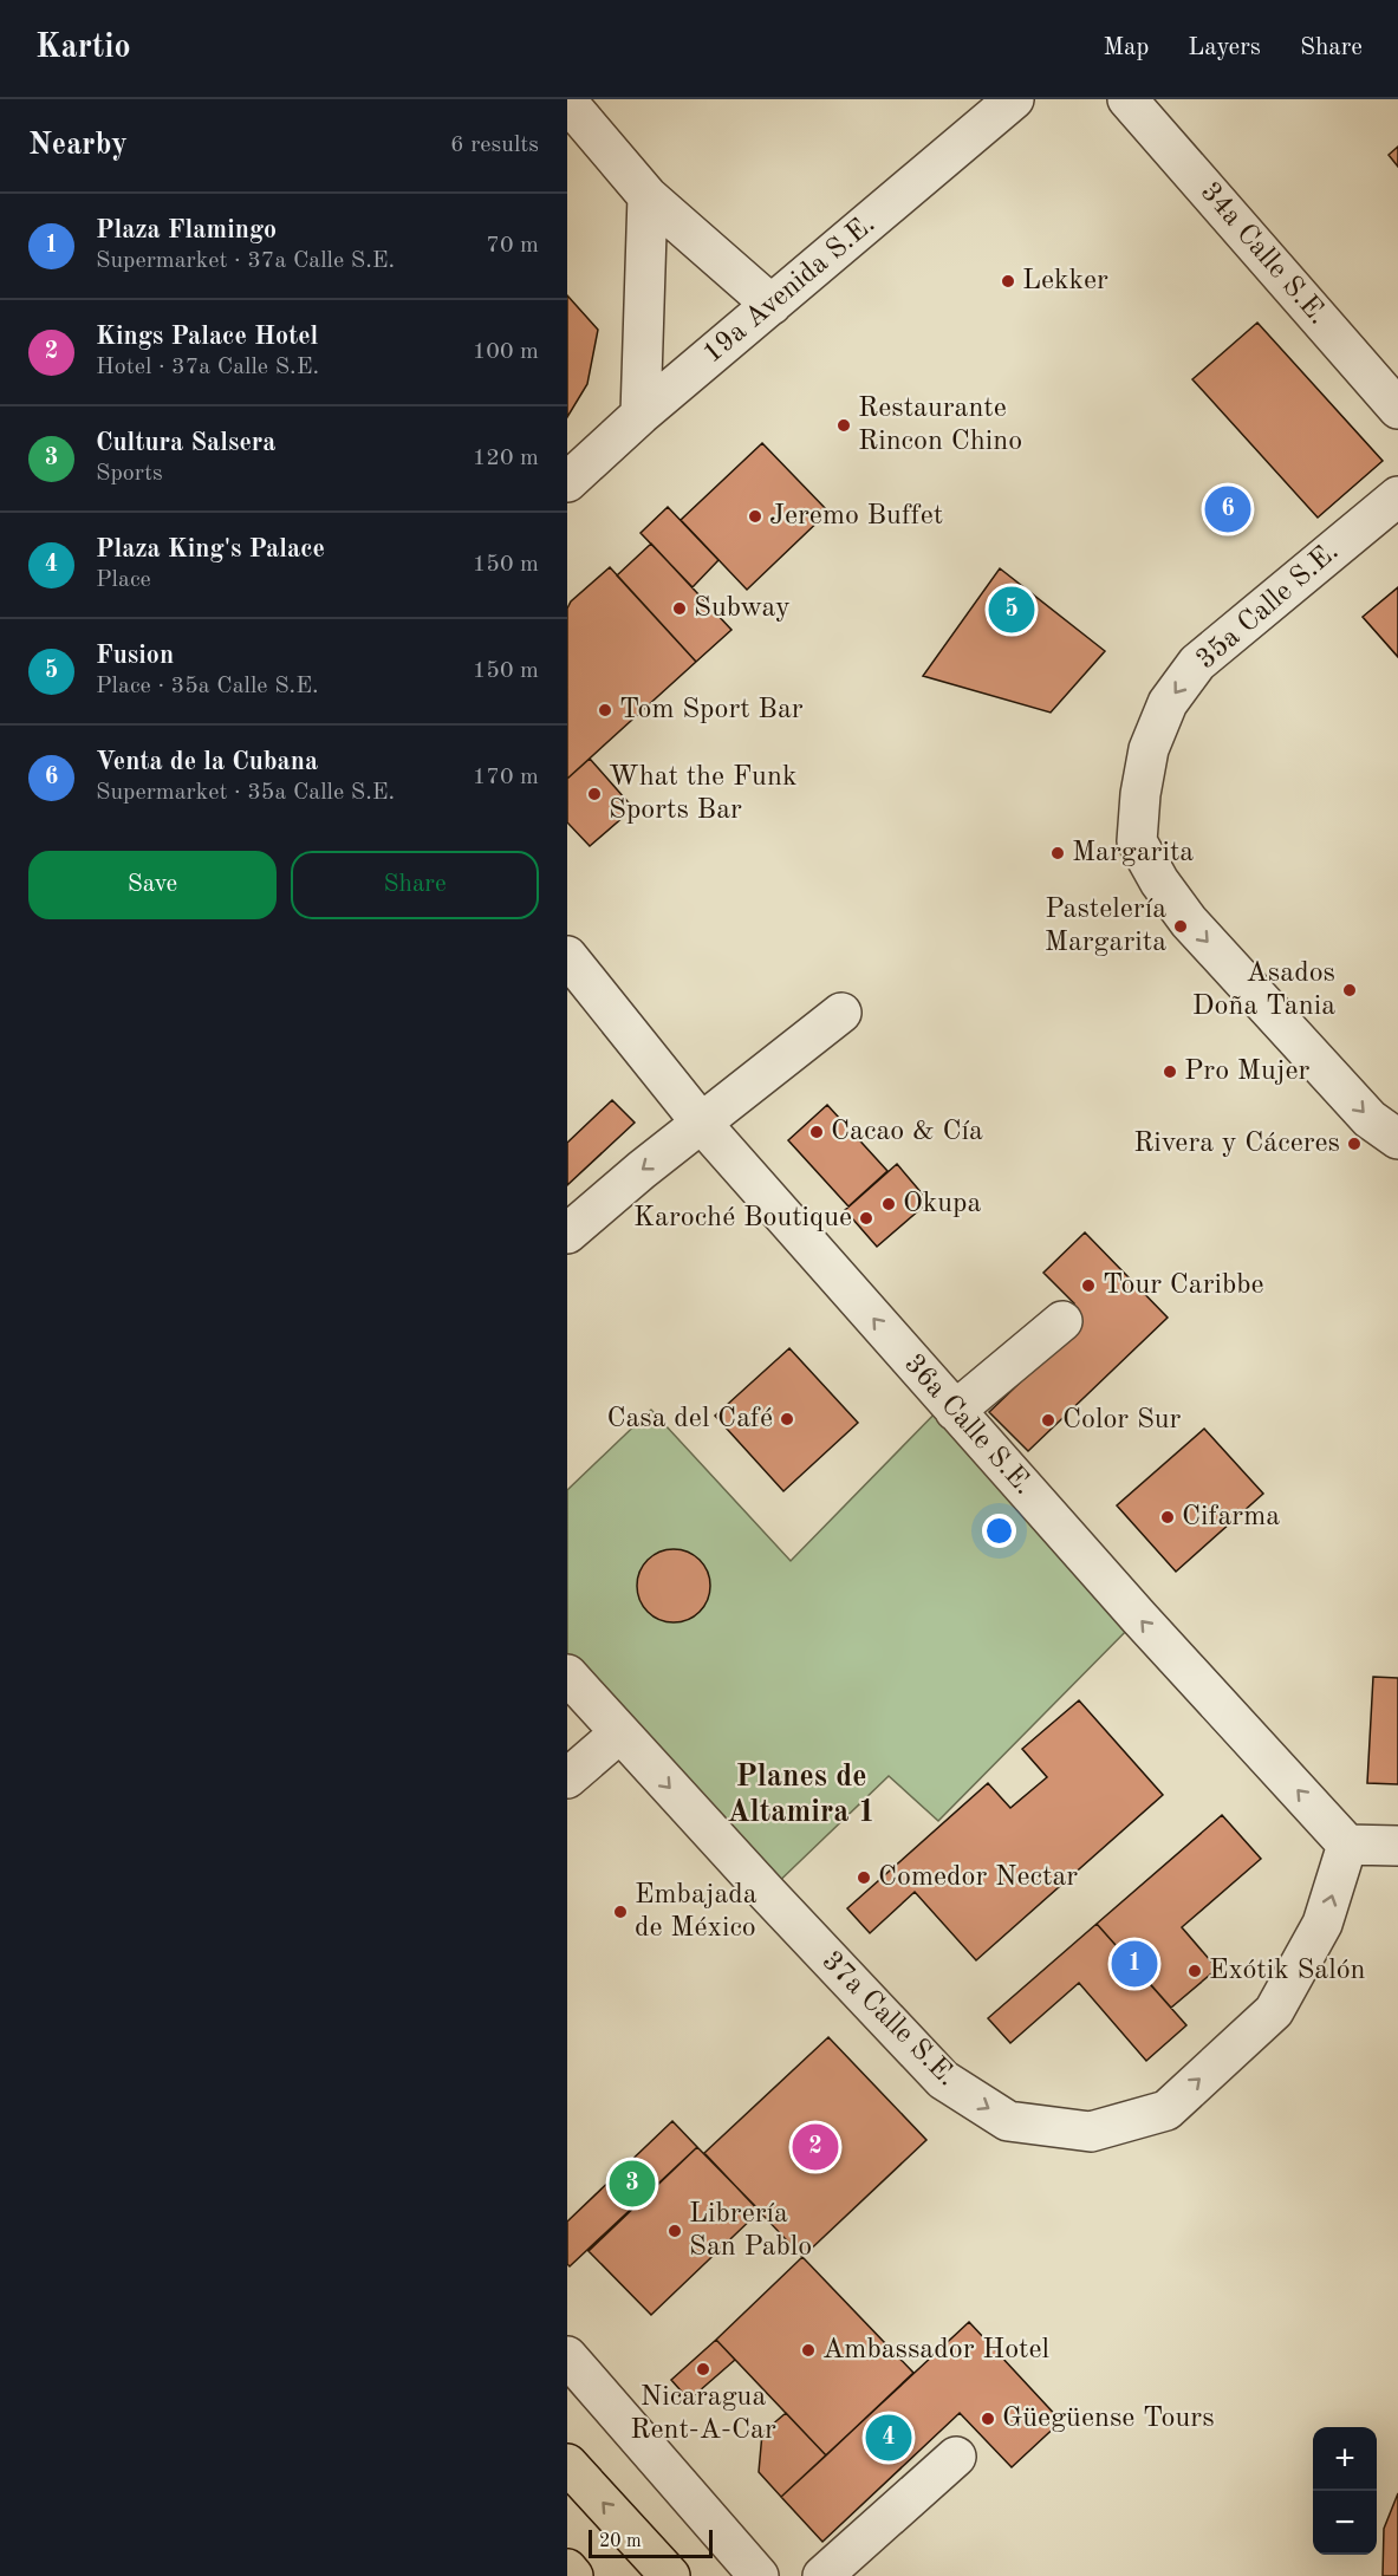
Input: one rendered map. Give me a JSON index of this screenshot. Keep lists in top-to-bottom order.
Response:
{
  "streets": {
    "street": [
      "34a Calle S.E.",
      "19a Avenida S.E.",
      "35a Calle S.E.",
      "36a Calle S.E.",
      "37a Calle S.E."
    ]
  },
  "crossings": [
    ["36a Calle S.E.", "37a Calle S.E."]
  ],
  "one_way": ["36a Calle S.E."],
  "districts": ["Planes de Altamira 1"],
  "places": [
    "Lekker",
    "Restaurante Rincon Chino",
    "Jeremo Buffet",
    "Subway",
    "Tom Sport Bar",
    "What the Funk Sports Bar",
    "Margarita",
    "Pastelería Margarita",
    "Asados Doña Tania",
    "Pro Mujer",
    "Cacao & Cía",
    "Rivera y Cáceres",
    "Okupa",
    "Karoché Boutique",
    "Tour Caribbe",
    "Casa del Café",
    "Color Sur",
    "Cifarma",
    "Comedor Nectar",
    "Embajada de México",
    "Exótik Salón",
    "Librería San Pablo",
    "Ambassador Hotel",
    "Nicaragua Rent-A-Car",
    "Güegüense Tours"
  ],
  "scale_bar": "20 m",
  "page": {
    "header": "Kartio",
    "nav": ["Map", "Layers", "Share"],
    "heading": ["Nearby", "6 results"],
    "list": [
      {
        "mark": "1",
        "name": "Plaza Flamingo",
        "note": "Supermarket · 37a Calle S.E.",
        "value": "70 m"
      },
      {
        "mark": "2",
        "name": "Kings Palace Hotel",
        "note": "Hotel · 37a Calle S.E.",
        "value": "100 m"
      },
      {
        "mark": "3",
        "name": "Cultura Salsera",
        "note": "Sports",
        "value": "120 m"
      },
      {
        "mark": "4",
        "name": "Plaza King's Palace",
        "note": "Place",
        "value": "150 m"
      },
      {
        "mark": "5",
        "name": "Fusion",
        "note": "Place · 35a Calle S.E.",
        "value": "150 m"
      },
      {
        "mark": "6",
        "name": "Venta de la Cubana",
        "note": "Supermarket · 35a Calle S.E.",
        "value": "170 m"
      }
    ],
    "pins": [
      "6",
      "5",
      "1",
      "2",
      "3",
      "4"
    ],
    "buttons": ["Save", "Share"],
    "map_buttons": ["+", "−"],
    "scale": "20 m"
  }
}
